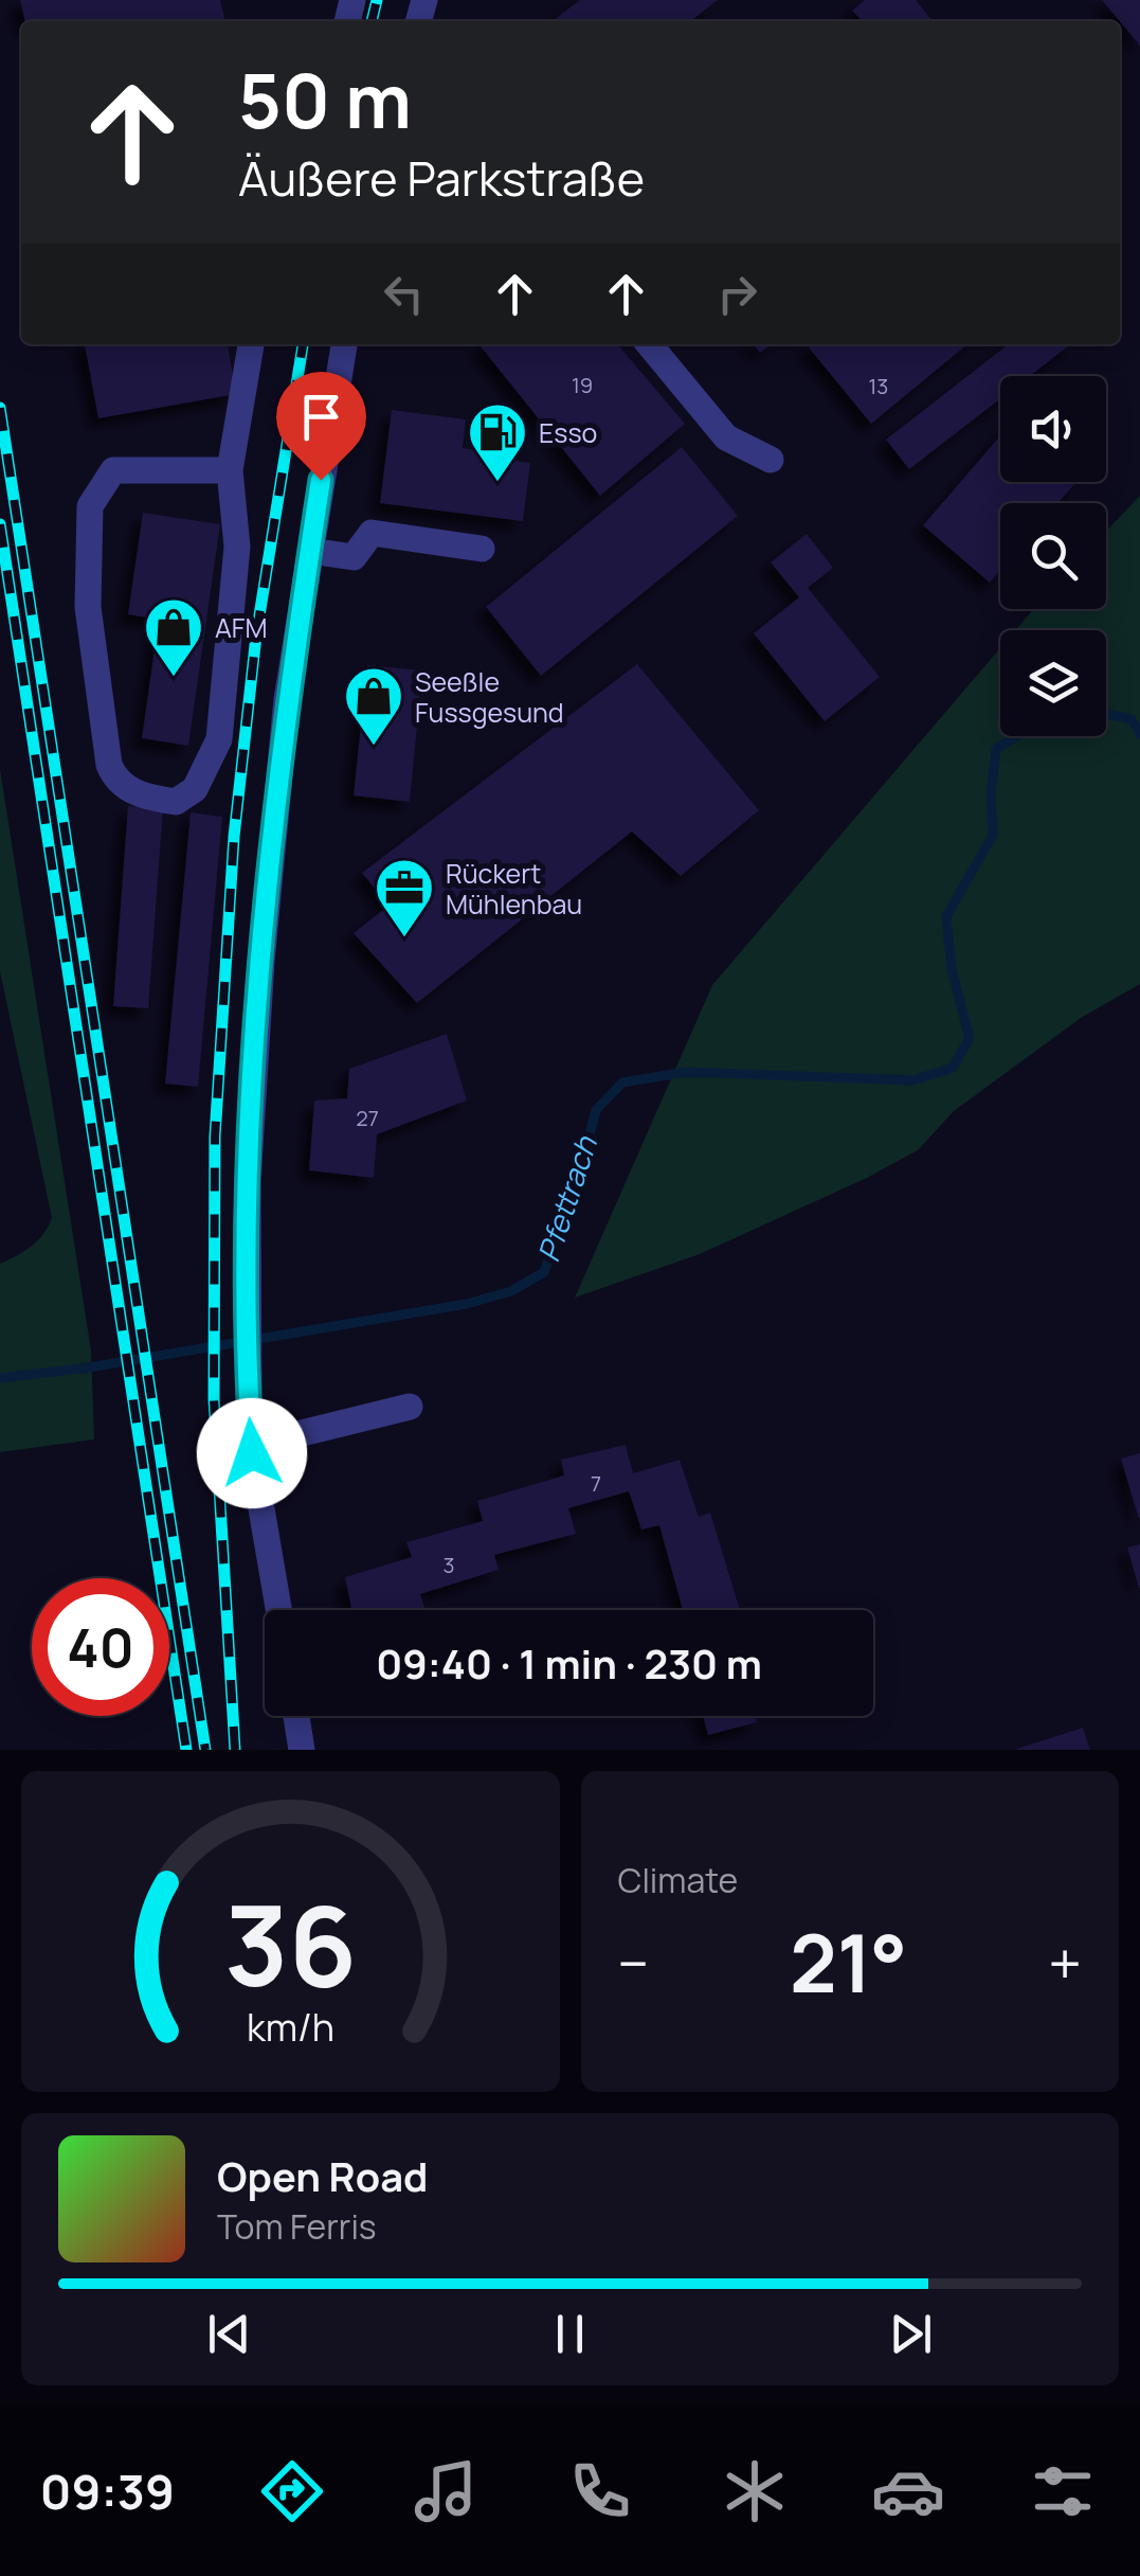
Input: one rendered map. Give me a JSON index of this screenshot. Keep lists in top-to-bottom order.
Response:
{
  "water": ["Pfettrach"],
  "places": {
    "fuel station": ["Esso"],
    "shop": ["AFM", "Seeßle Fussgesund"],
    "office": ["Rückert Mühlenbau"]
  },
  "house_numbers": [
    "19",
    "13",
    "27",
    "7",
    "3"
  ],
  "page": {
    "turn": ["50 m", "Äußere Parkstraße"],
    "limit": "40",
    "trip": "09:40 · 1 min · 230 m",
    "tile": "Climate",
    "heat": ["−", "21°", "+"],
    "song": ["Open Road", "Tom Ferris"],
    "tabs": "09:39",
    "gauge": ["36", "km/h"]
  }
}
